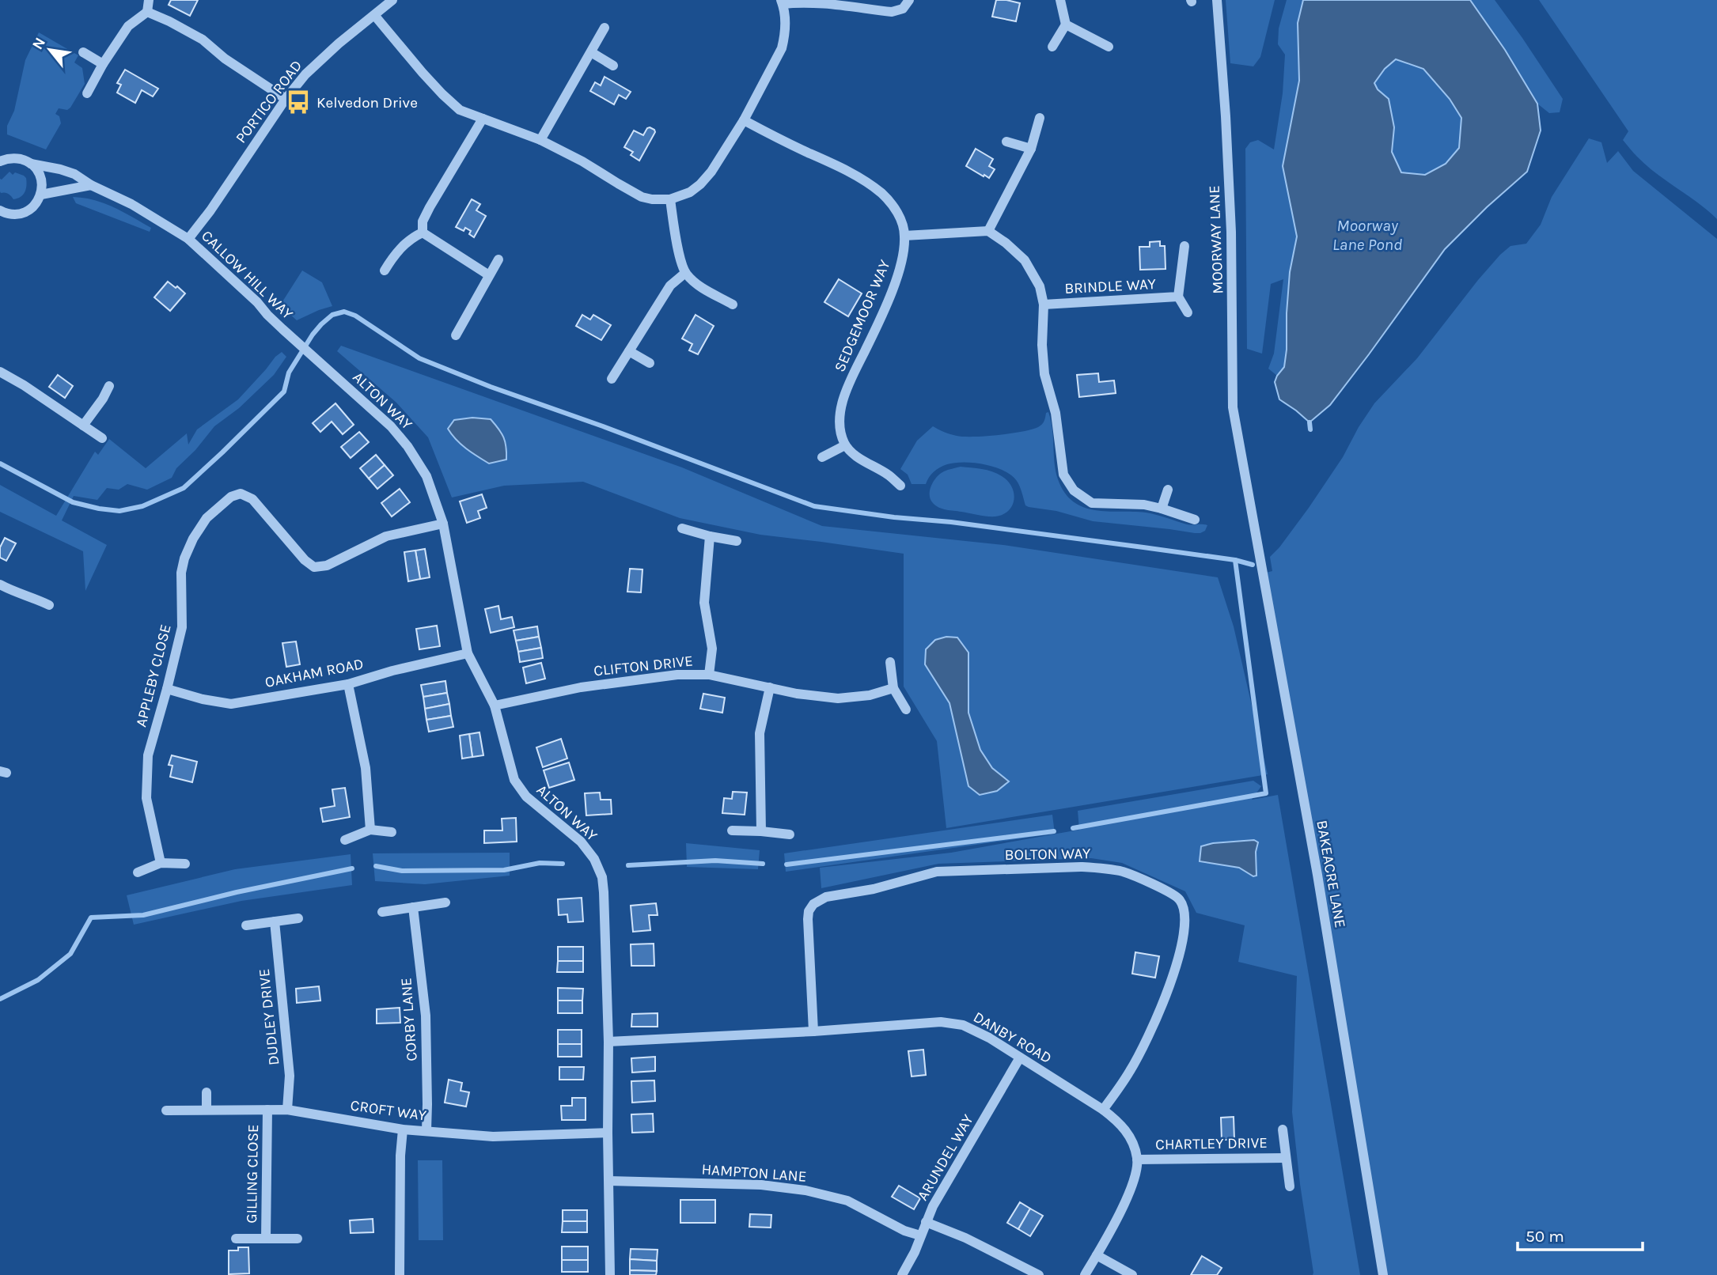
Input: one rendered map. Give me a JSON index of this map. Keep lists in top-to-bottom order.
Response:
{
  "streets": {
    "street": [
      "PORTICO ROAD",
      "MOORWAY LANE",
      "CALLOW HILL WAY",
      "BRINDLE WAY",
      "SEDGEMOOR WAY",
      "ALTON WAY",
      "CLIFTON DRIVE",
      "OAKHAM ROAD",
      "APPLEBY CLOSE",
      "BOLTON WAY",
      "BAKEACRE LANE",
      "DUDLEY DRIVE",
      "CORBY LANE",
      "DANBY ROAD",
      "CROFT WAY",
      "CHARTLEY DRIVE",
      "ARUNDEL WAY",
      "HAMPTON LANE",
      "GILLING CLOSE"
    ]
  },
  "crossings": [
    ["PORTICO ROAD", "CALLOW HILL WAY"],
    ["MOORWAY LANE", "BAKEACRE LANE"],
    ["CALLOW HILL WAY", "ALTON WAY"],
    ["ALTON WAY", "CLIFTON DRIVE"],
    ["ALTON WAY", "OAKHAM ROAD"],
    ["ALTON WAY", "APPLEBY CLOSE"],
    ["ALTON WAY", "DANBY ROAD"],
    ["ALTON WAY", "CROFT WAY"],
    ["ALTON WAY", "HAMPTON LANE"],
    ["OAKHAM ROAD", "APPLEBY CLOSE"],
    ["BOLTON WAY", "DANBY ROAD"],
    ["DUDLEY DRIVE", "CROFT WAY"],
    ["CORBY LANE", "CROFT WAY"],
    ["DANBY ROAD", "CHARTLEY DRIVE"],
    ["DANBY ROAD", "ARUNDEL WAY"],
    ["CROFT WAY", "GILLING CLOSE"],
    ["ARUNDEL WAY", "HAMPTON LANE"]
  ],
  "water": ["Moorway Lane Pond"],
  "places": {
    "bus stop": ["Kelvedon Drive"]
  },
  "scale_bar": "50 m",
  "north": "top left"
}
